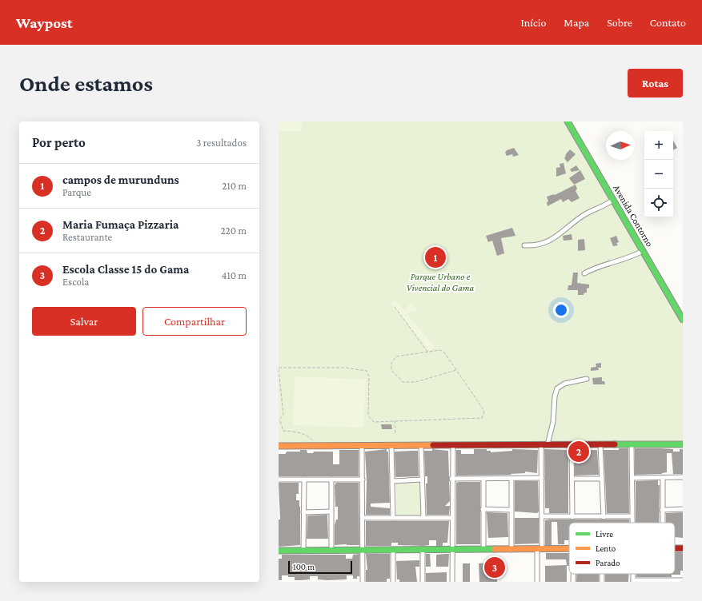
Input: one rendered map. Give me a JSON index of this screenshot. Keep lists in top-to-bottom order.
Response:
{
  "streets": {
    "street": ["Avenida Contorno"]
  },
  "parks": ["Parque Urbano e Vivencial do Gama"],
  "legend": ["Livre", "Lento", "Parado"],
  "scale_bar": "100 m",
  "north": "right",
  "page": {
    "header": "Waypost",
    "nav": [
      "Início",
      "Mapa",
      "Sobre",
      "Contato"
    ],
    "buttons": [
      "Rotas",
      ["Salvar", "Compartilhar"]
    ],
    "title": "Onde estamos",
    "heading": ["Por perto", "3 resultados"],
    "map_buttons": ["+", "−"],
    "list": [
      {
        "mark": "1",
        "name": "campos de murunduns",
        "note": "Parque",
        "value": "210 m"
      },
      {
        "mark": "2",
        "name": "Maria Fumaça Pizzaria",
        "note": "Restaurante",
        "value": "220 m"
      },
      {
        "mark": "3",
        "name": "Escola Classe 15 do Gama",
        "note": "Escola",
        "value": "410 m"
      }
    ],
    "pins": ["1", "2", "3"],
    "scale": "100 m"
  }
}
